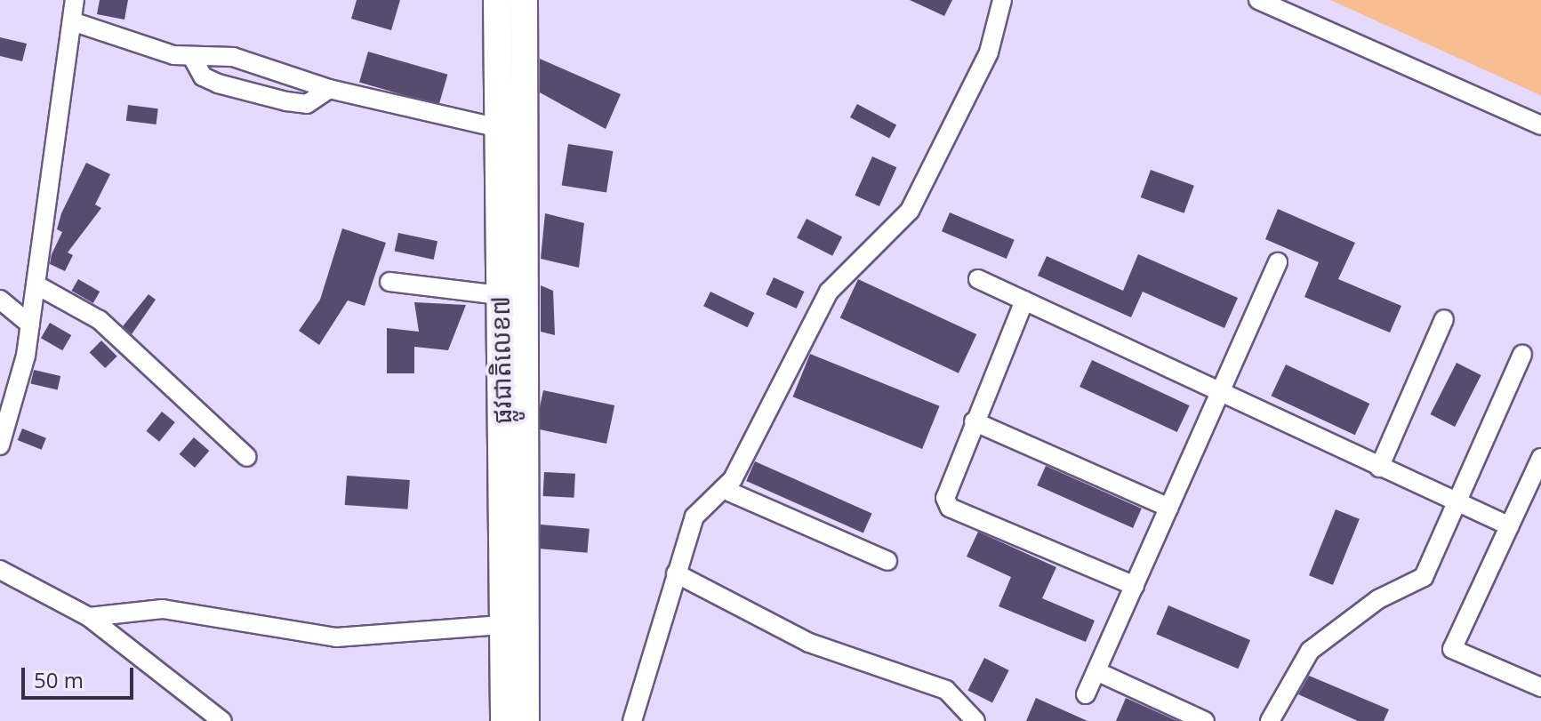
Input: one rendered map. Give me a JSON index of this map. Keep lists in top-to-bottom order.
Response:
{
  "streets": {
    "highway": ["ផ្លូវជាតិលេខ៧"]
  },
  "scale_bar": "50 m"
}
